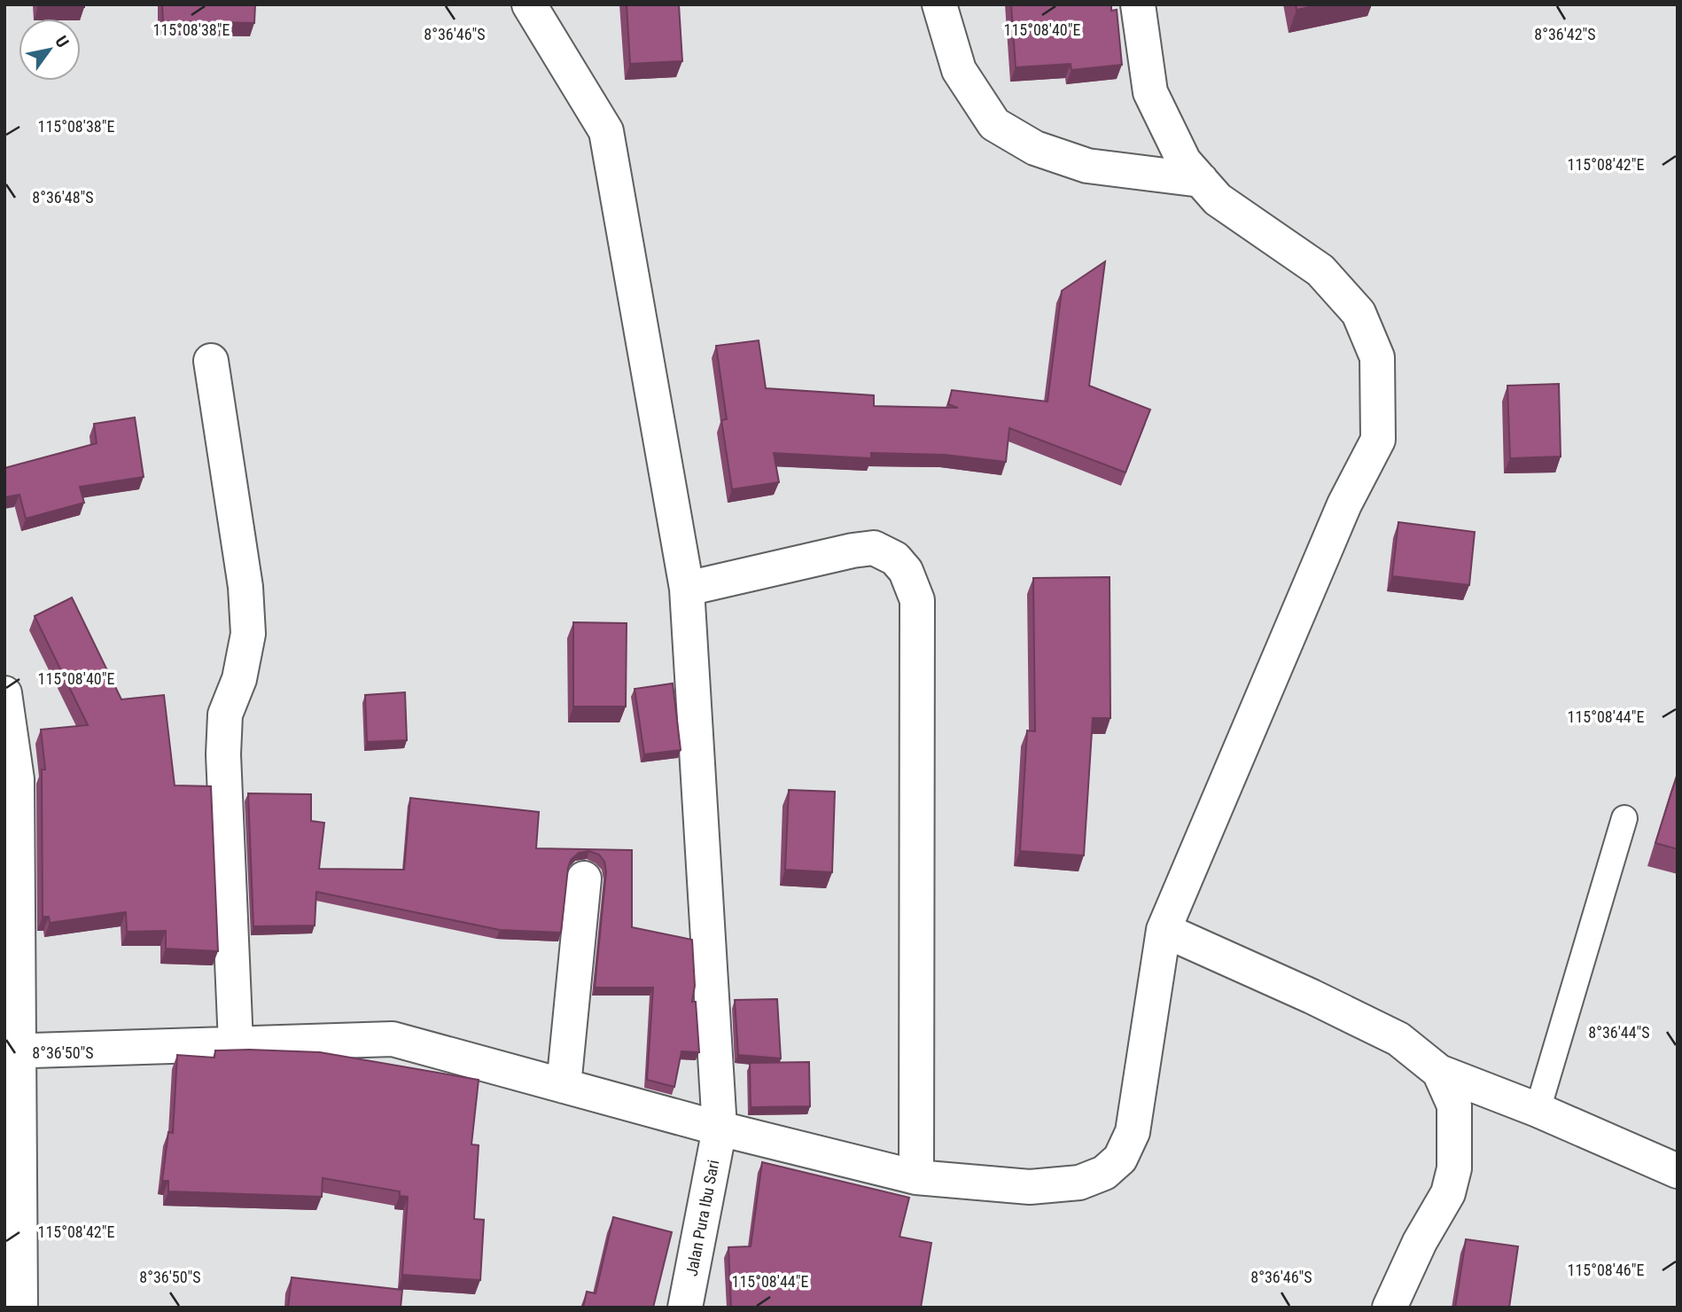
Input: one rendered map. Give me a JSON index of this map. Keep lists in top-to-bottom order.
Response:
{
  "streets": {
    "street": ["Jalan Pura Ibu Sari"]
  },
  "north": "top right",
  "coordinates": [
    "115°08'38\"E",
    "115°08'40\"E",
    "8°36'46\"S",
    "8°36'42\"S",
    "115°08'42\"E",
    "8°36'48\"S",
    "115°08'44\"E",
    "8°36'44\"S",
    "8°36'50\"S",
    "115°08'46\"E"
  ]
}
